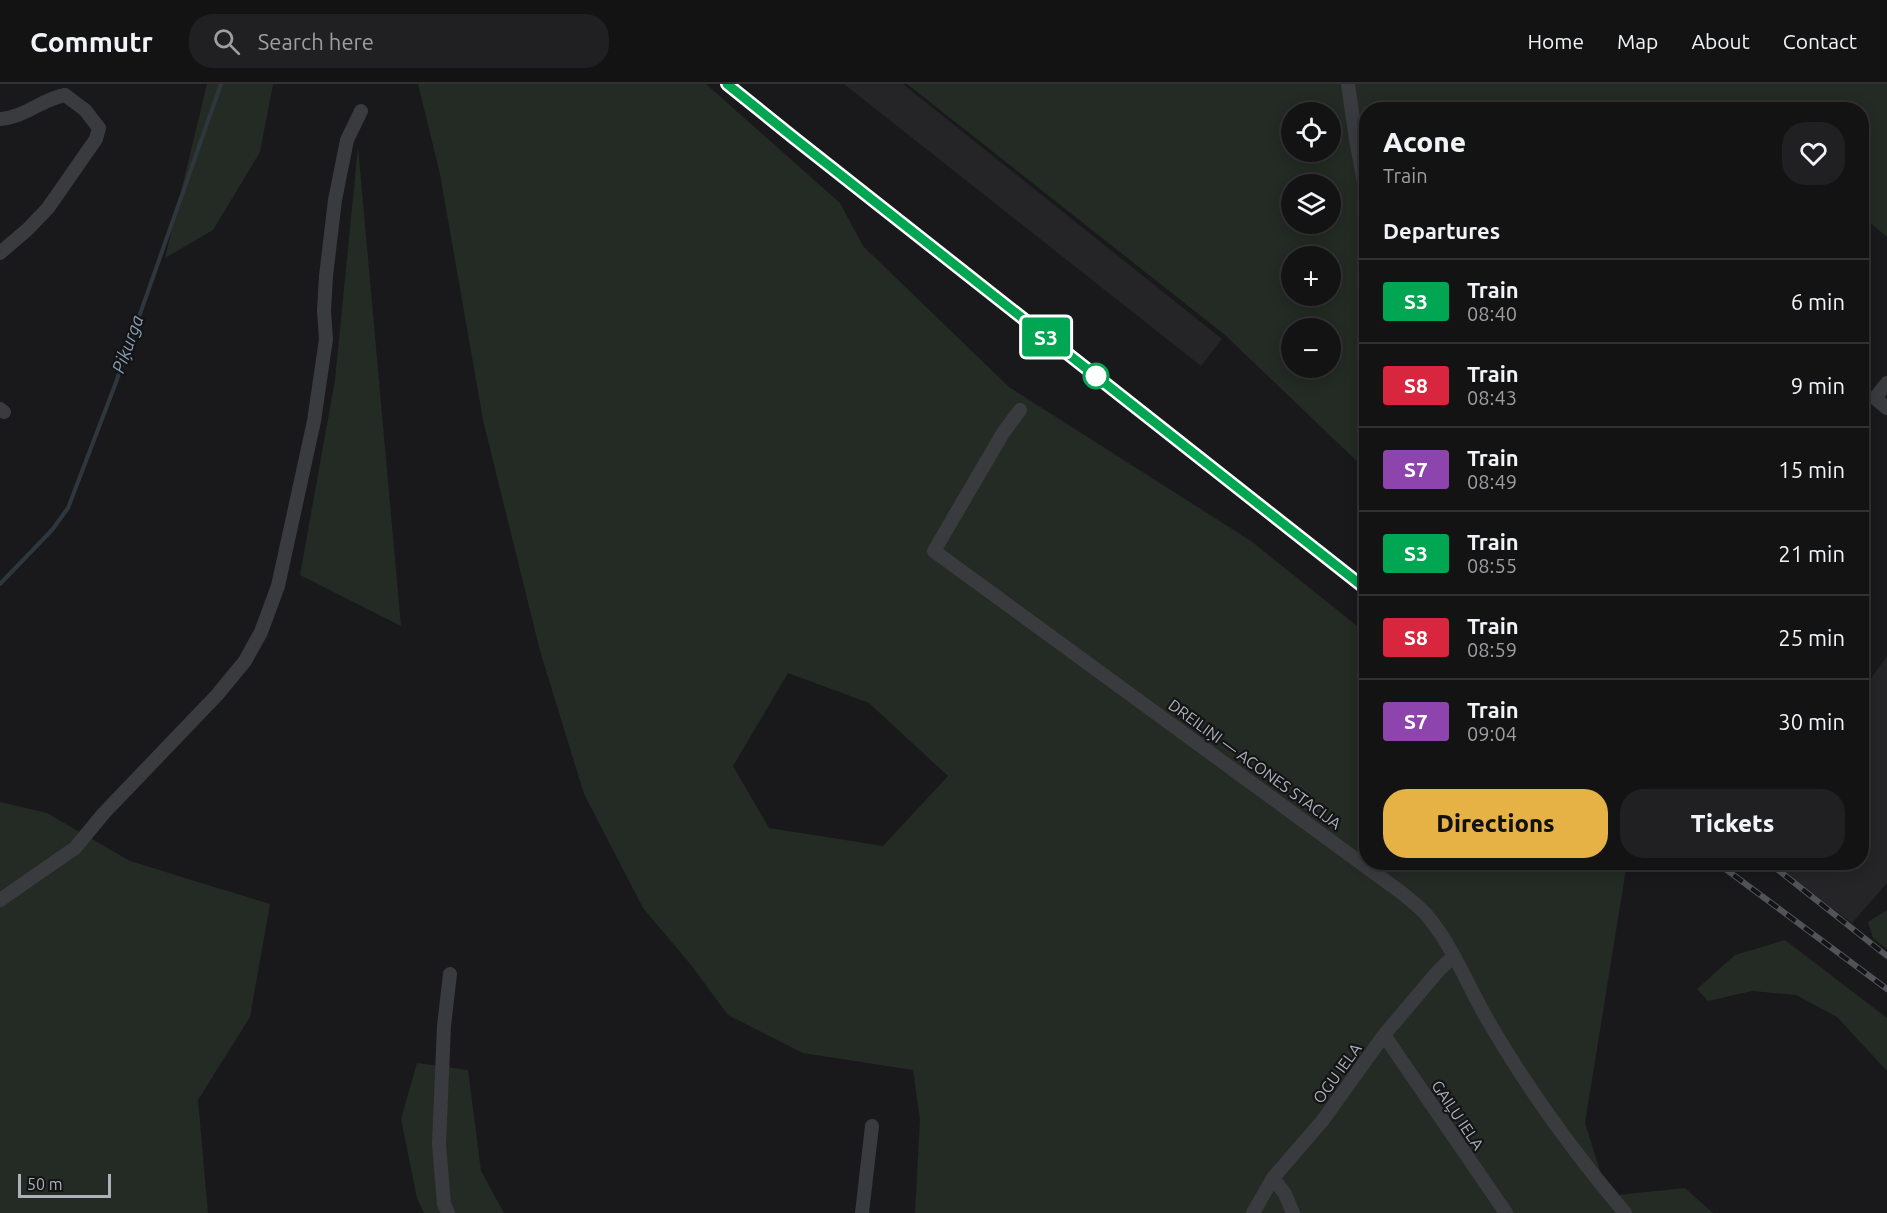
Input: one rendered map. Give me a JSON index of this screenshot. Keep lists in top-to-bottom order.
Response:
{
  "streets": {
    "street": ["DREILIŅI — ACONES STACIJA", "OGU IELA", "GAIĻU IELA"]
  },
  "crossings": [
    ["DREILIŅI — ACONES STACIJA", "OGU IELA"],
    ["OGU IELA", "GAIĻU IELA"]
  ],
  "water": ["Piķurga"],
  "scale_bar": "50 m",
  "page": {
    "header": "Commutr",
    "search": "Search here",
    "nav": [
      "Home",
      "Map",
      "About",
      "Contact"
    ],
    "on_map": "S3",
    "map_buttons": ["+", "−"],
    "heading": [
      ["Acone", "Train"],
      "Departures"
    ],
    "list": [
      {
        "mark": "S3",
        "name": "Train",
        "note": "08:40",
        "value": "6 min"
      },
      {
        "mark": "S8",
        "name": "Train",
        "note": "08:43",
        "value": "9 min"
      },
      {
        "mark": "S7",
        "name": "Train",
        "note": "08:49",
        "value": "15 min"
      },
      {
        "mark": "S3",
        "name": "Train",
        "note": "08:55",
        "value": "21 min"
      },
      {
        "mark": "S8",
        "name": "Train",
        "note": "08:59",
        "value": "25 min"
      },
      {
        "mark": "S7",
        "name": "Train",
        "note": "09:04",
        "value": "30 min"
      }
    ],
    "buttons": ["Directions", "Tickets"],
    "scale": "50 m"
  }
}
